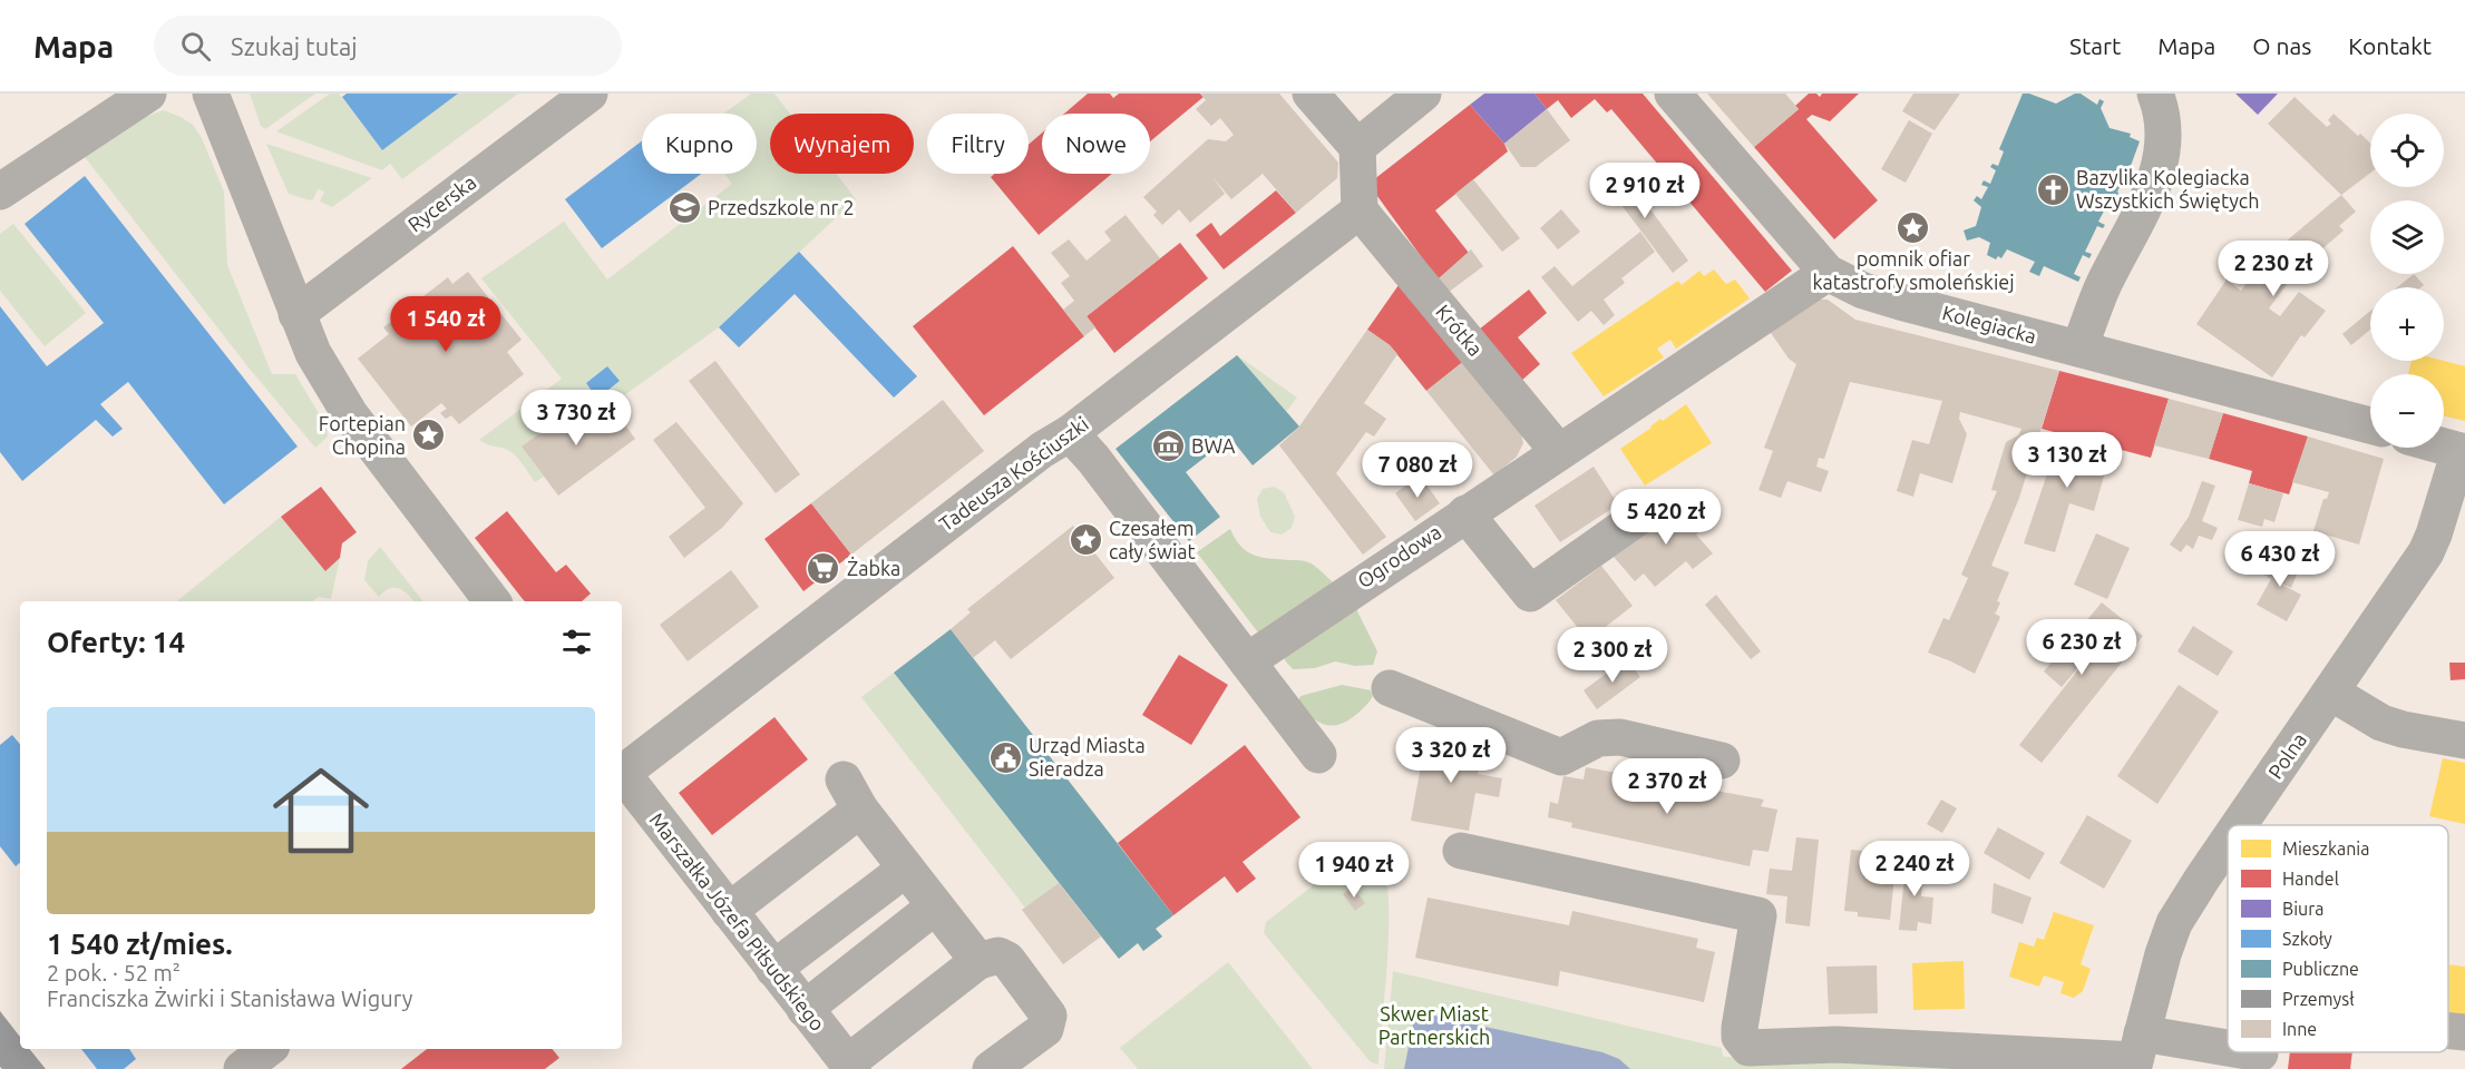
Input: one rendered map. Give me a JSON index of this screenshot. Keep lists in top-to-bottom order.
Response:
{
  "streets": {
    "street": [
      "Rycerska",
      "Kolegiacka",
      "Krótka",
      "Tadeusza Kościuszki",
      "Ogrodowa",
      "Polna",
      "Marszałka Józefa Piłsudskiego"
    ]
  },
  "crossings": [
    ["Kolegiacka", "Ogrodowa"],
    ["Krótka", "Tadeusza Kościuszki"],
    ["Krótka", "Ogrodowa"]
  ],
  "parks": ["Skwer Miast Partnerskich"],
  "places": {
    "church": ["Bazylika Kolegiacka Wszystkich Świętych"],
    "school or university": ["Przedszkole nr 2"],
    "place": ["pomnik ofiar katastrofy smoleńskiej", "Fortepian Chopina", "Czesałem cały świat"],
    "museum": ["BWA"],
    "supermarket": ["Żabka"],
    "public building": ["Urząd Miasta Sieradza"]
  },
  "legend": [
    "Mieszkania",
    "Handel",
    "Biura",
    "Szkoły",
    "Publiczne",
    "Przemysł",
    "Inne"
  ],
  "page": {
    "header": "Mapa",
    "search": "Szukaj tutaj",
    "nav": [
      "Start",
      "Mapa",
      "O nas",
      "Kontakt"
    ],
    "map_buttons": ["+", "−"],
    "chip": [
      "Kupno",
      "Wynajem",
      "Filtry",
      "Nowe"
    ],
    "price": [
      "2 910 zł",
      "2 230 zł",
      "1 540 zł",
      "3 730 zł",
      "3 130 zł",
      "7 080 zł",
      "5 420 zł",
      "6 430 zł",
      "6 230 zł",
      "2 300 zł",
      "3 320 zł",
      "2 370 zł",
      "2 240 zł",
      "1 940 zł"
    ],
    "heading": "Oferty: 14",
    "list": [
      {
        "name": "1 540 zł/mies.",
        "note": "2 pok. · 52 m² · Franciszka Żwirki i Stanisława Wigury"
      }
    ]
  }
}
